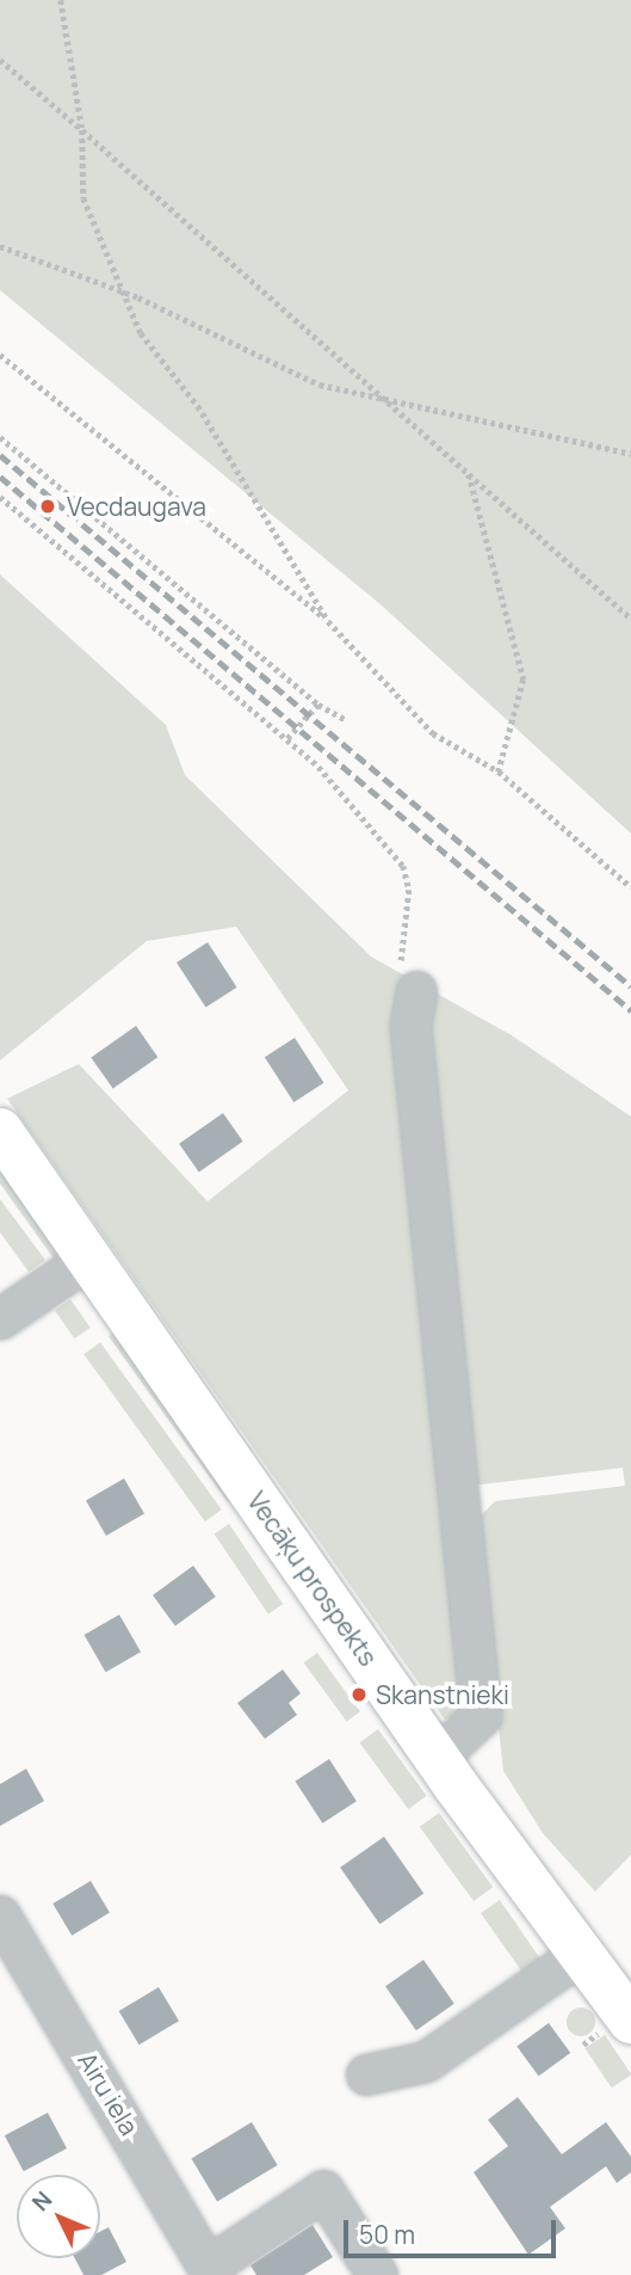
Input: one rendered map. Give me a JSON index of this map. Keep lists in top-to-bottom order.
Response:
{
  "streets": {
    "main road": ["Vecāķu prospekts"],
    "street": ["Airu iela"]
  },
  "places": ["Vecdaugava", "Skanstnieki"],
  "scale_bar": "50 m",
  "north": "top left"
}
